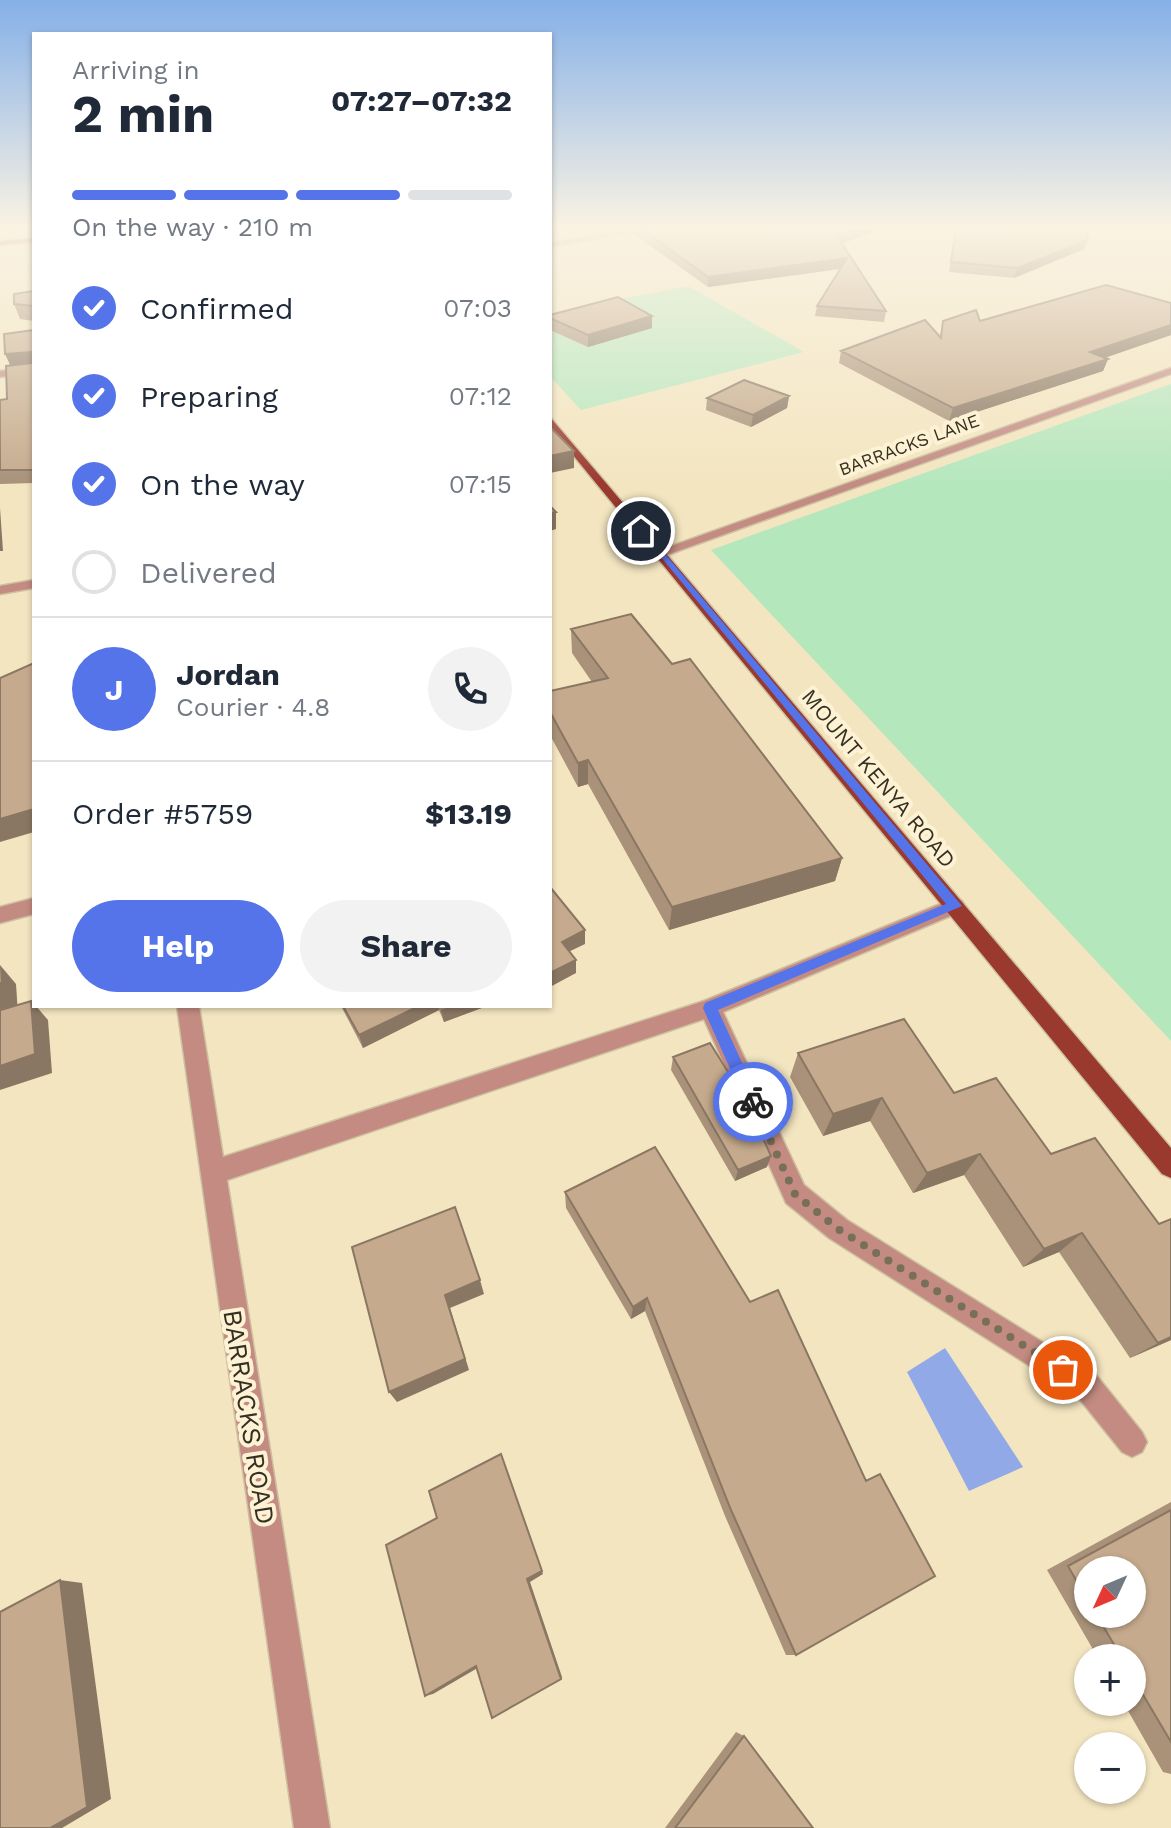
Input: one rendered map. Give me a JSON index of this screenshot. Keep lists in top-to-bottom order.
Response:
{
  "streets": {
    "main road": ["MOUNT KENYA ROAD"],
    "street": ["BARRACKS LANE", "BARRACKS ROAD"]
  },
  "crossings": [
    ["BARRACKS LANE", "MOUNT KENYA ROAD"]
  ],
  "north": "bottom left",
  "page": {
    "heading": ["2 min", "Arriving in", "07:27–07:32"],
    "panel": [
      "Jordan",
      "Courier · 4.8",
      "Order #5759",
      "$13.19"
    ],
    "bar": "On the way · 210 m",
    "list": [
      ["Confirmed", "07:03"],
      ["Preparing", "07:12"],
      ["On the way", "07:15"],
      "Delivered"
    ],
    "round": "J",
    "buttons": ["Help", "Share"],
    "map_buttons": ["+", "−"]
  }
}
